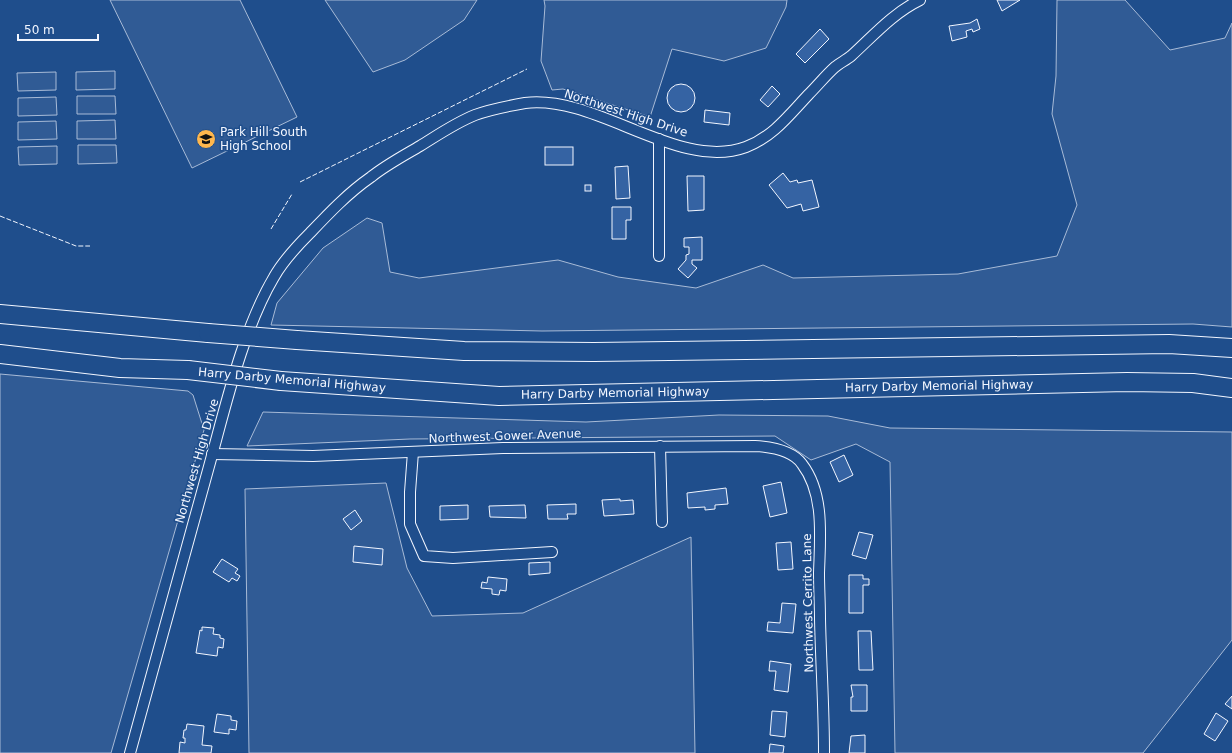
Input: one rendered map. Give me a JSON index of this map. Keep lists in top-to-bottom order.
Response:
{
  "streets": {
    "highway": ["Harry Darby Memorial Highway"],
    "street": ["Northwest High Drive", "Northwest Gower Avenue", "Northwest Cerrito Lane"]
  },
  "crossings": [
    ["Northwest High Drive", "Northwest Gower Avenue"],
    ["Northwest Gower Avenue", "Northwest Cerrito Lane"]
  ],
  "places": {
    "school or university": ["Park Hill South High School"]
  },
  "scale_bar": "50 m"
}
